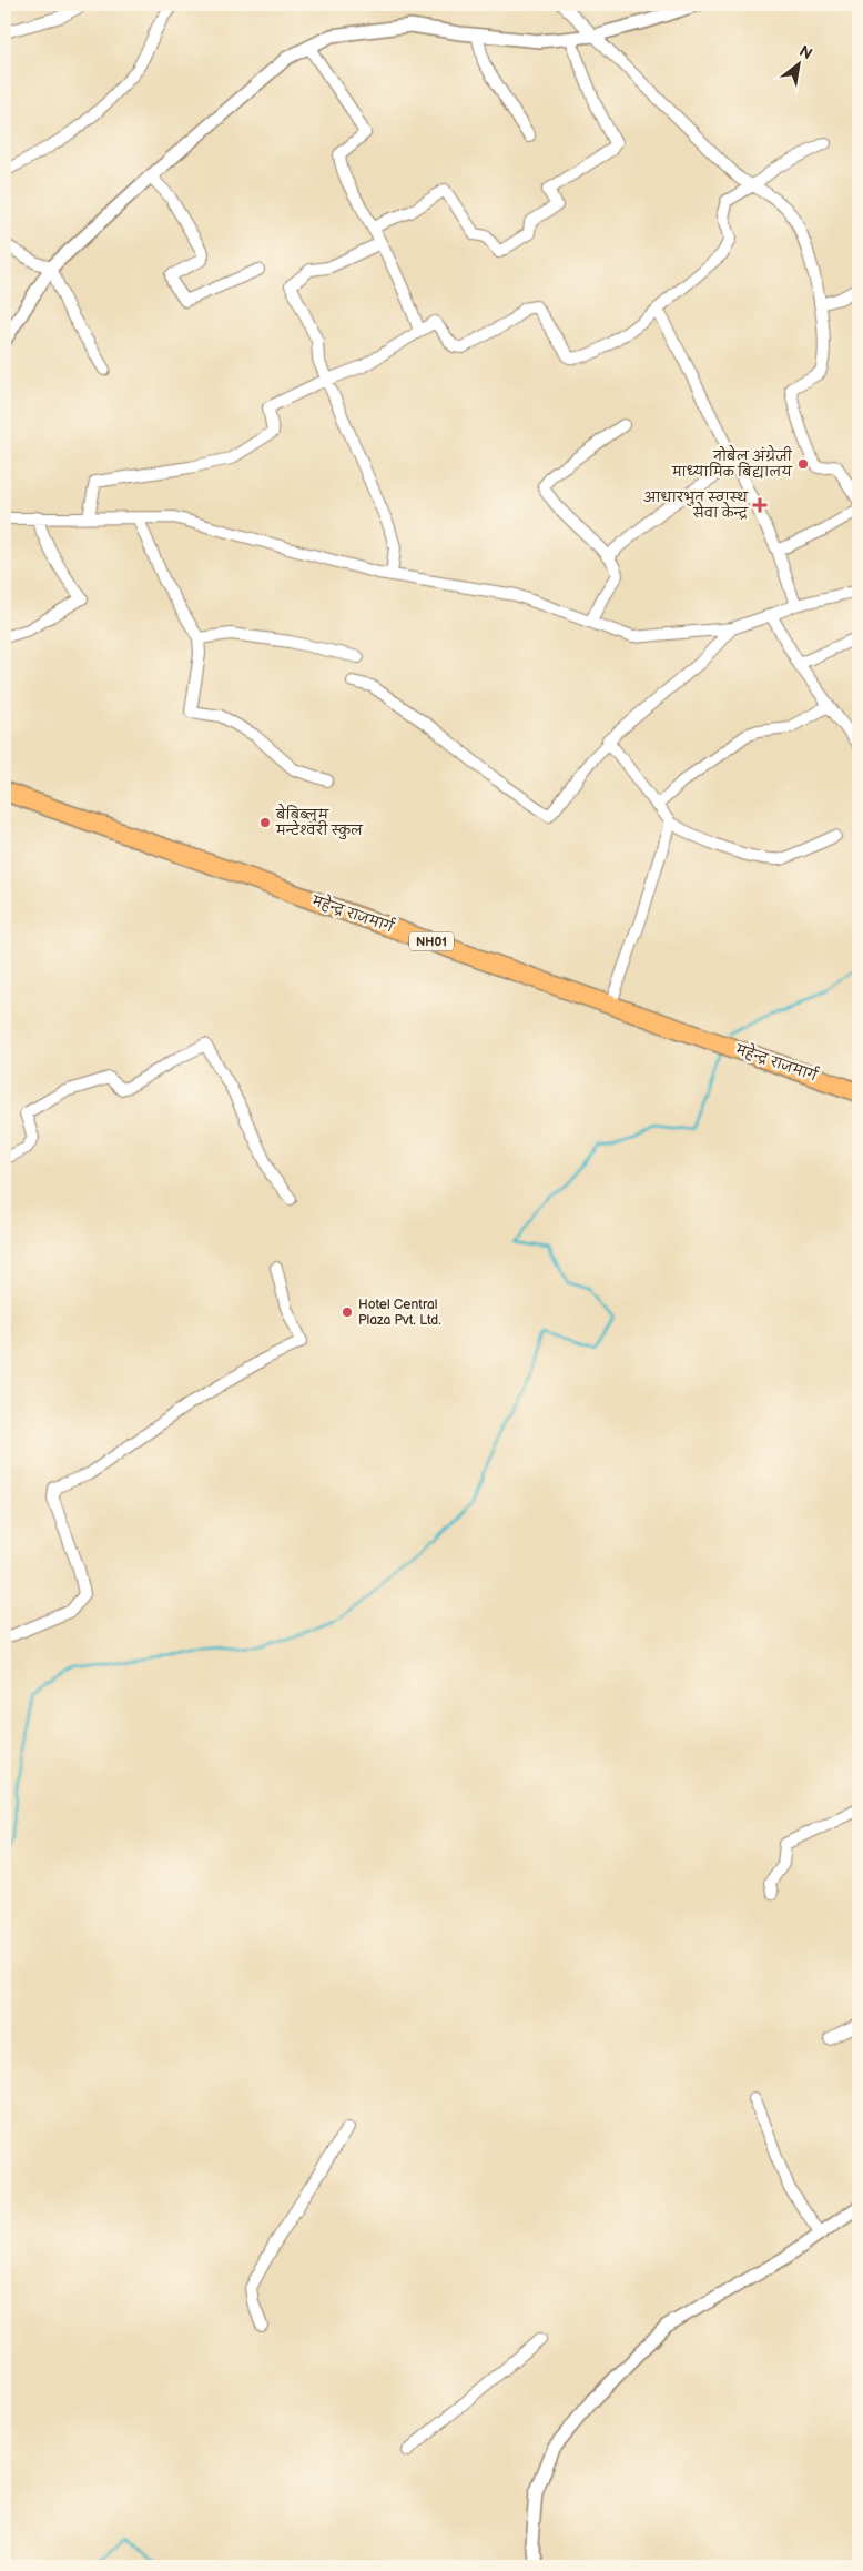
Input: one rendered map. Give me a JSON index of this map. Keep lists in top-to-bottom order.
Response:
{
  "streets": {
    "highway": ["महेन्द्र राजमार्ग", "NH01"]
  },
  "places": {
    "other": ["नोबेल अंग्रेजी माध्यामिक बिद्यालय", "बेबिब्लुम मन्टेश्वरी स्कुल", "Hotel Central Plaza Pvt. Ltd."],
    "health": ["आधारभुत स्वास्थ सेवा केन्द्र"]
  },
  "north": "top right"
}
